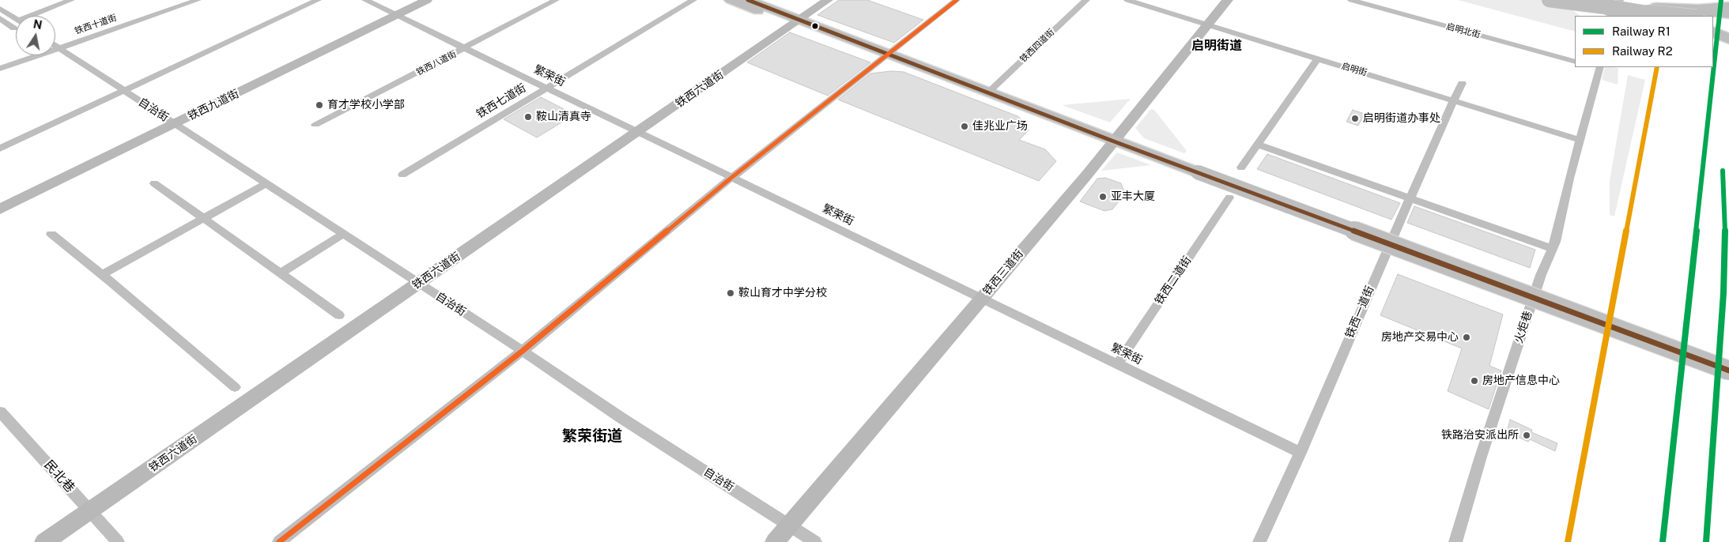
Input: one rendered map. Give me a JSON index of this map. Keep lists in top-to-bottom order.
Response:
{
  "streets": {
    "main road": ["铁西六道街", "铁西九道街", "铁西三道街"],
    "street": [
      "铁西十道街",
      "启明北街",
      "铁西四道街",
      "铁西八道街",
      "启明街",
      "繁荣街",
      "铁西七道街",
      "自治街",
      "铁西二道街",
      "铁西一道街",
      "火炬巷",
      "民北巷"
    ]
  },
  "crossings": [
    ["铁西十道街", "自治街"],
    ["铁西八道街", "繁荣街"],
    ["启明街", "铁西三道街"],
    ["启明街", "铁西一道街"],
    ["启明街", "火炬巷"],
    ["繁荣街", "铁西六道街"],
    ["繁荣街", "铁西七道街"],
    ["繁荣街", "铁西九道街"],
    ["繁荣街", "铁西三道街"],
    ["繁荣街", "铁西二道街"],
    ["繁荣街", "铁西一道街"],
    ["铁西六道街", "自治街"],
    ["铁西六道街", "民北巷"],
    ["铁西九道街", "自治街"],
    ["自治街", "铁西三道街"]
  ],
  "districts": ["启明街道", "繁荣街道"],
  "places": [
    "育才学校小学部",
    "鞍山清真寺",
    "启明街道办事处",
    "佳兆业广场",
    "亚丰大厦",
    "鞍山育才中学分校",
    "房地产交易中心",
    "房地产信息中心",
    "铁路治安派出所"
  ],
  "lines": ["rail line R1", "rail line R2"],
  "legend": ["Railway R1", "Railway R2"],
  "north": "top"
}
